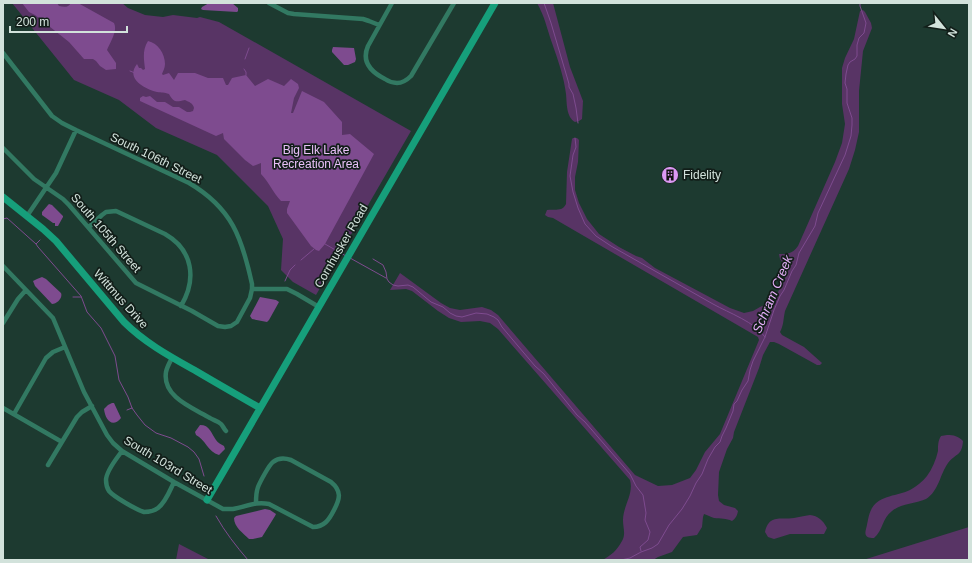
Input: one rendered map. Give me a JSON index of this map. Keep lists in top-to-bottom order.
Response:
{
  "streets": {
    "street": [
      "South 106th Street",
      "South 105th Street",
      "Cornhusker Road",
      "Wittmus Drive",
      "South 103rd Street"
    ]
  },
  "crossings": [
    ["South 106th Street", "South 105th Street"],
    ["Cornhusker Road", "Wittmus Drive"],
    ["Cornhusker Road", "South 103rd Street"]
  ],
  "water": ["Schram Creek"],
  "parks": ["Big Elk Lake Recreation Area"],
  "places": {
    "building": ["Fidelity"]
  },
  "scale_bar": "200 m",
  "north": "bottom right"
}
